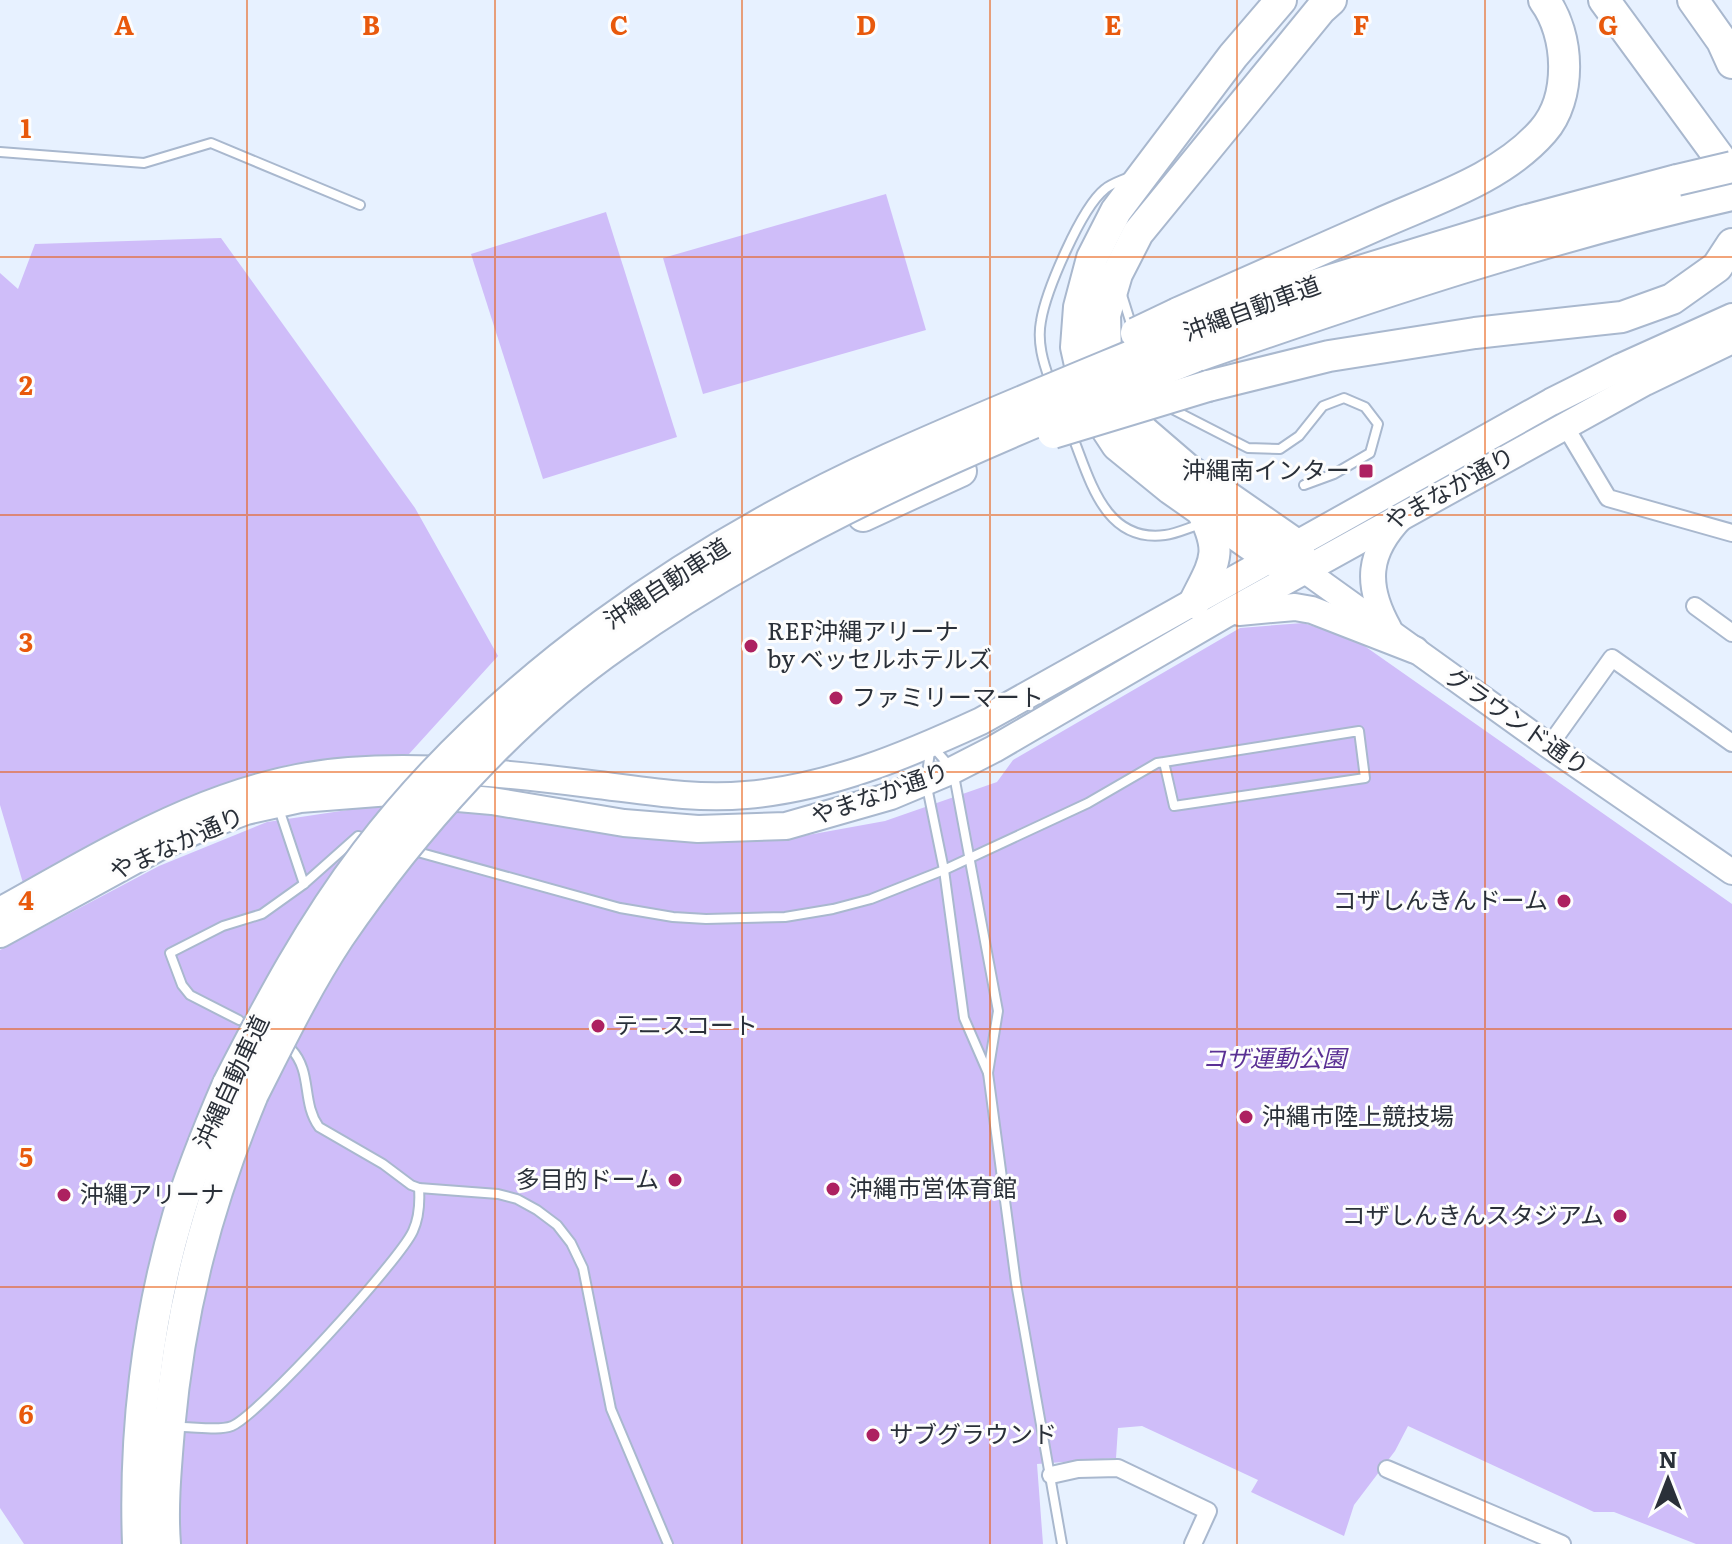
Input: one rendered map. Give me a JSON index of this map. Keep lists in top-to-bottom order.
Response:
{
  "streets": {
    "highway": ["沖縄自動車道"],
    "main road": ["やまなか通り"],
    "street": ["グラウンド通り"]
  },
  "crossings": [
    ["やまなか通り", "グラウンド通り"]
  ],
  "parks": ["コザ運動公園"],
  "places": {
    "transit": ["沖縄南インター"],
    "other": [
      "REF沖縄アリーナ by ベッセルホテルズ",
      "ファミリーマート",
      "コザしんきんドーム",
      "テニスコート",
      "沖縄市陸上競技場",
      "多目的ドーム",
      "沖縄市営体育館",
      "沖縄アリーナ",
      "コザしんきんスタジアム",
      "サブグラウンド"
    ]
  },
  "north": "top",
  "grid": {
    "columns": [
      "A",
      "B",
      "C",
      "D",
      "E",
      "F",
      "G"
    ],
    "rows": [
      "1",
      "2",
      "3",
      "4",
      "5",
      "6"
    ]
  }
}
